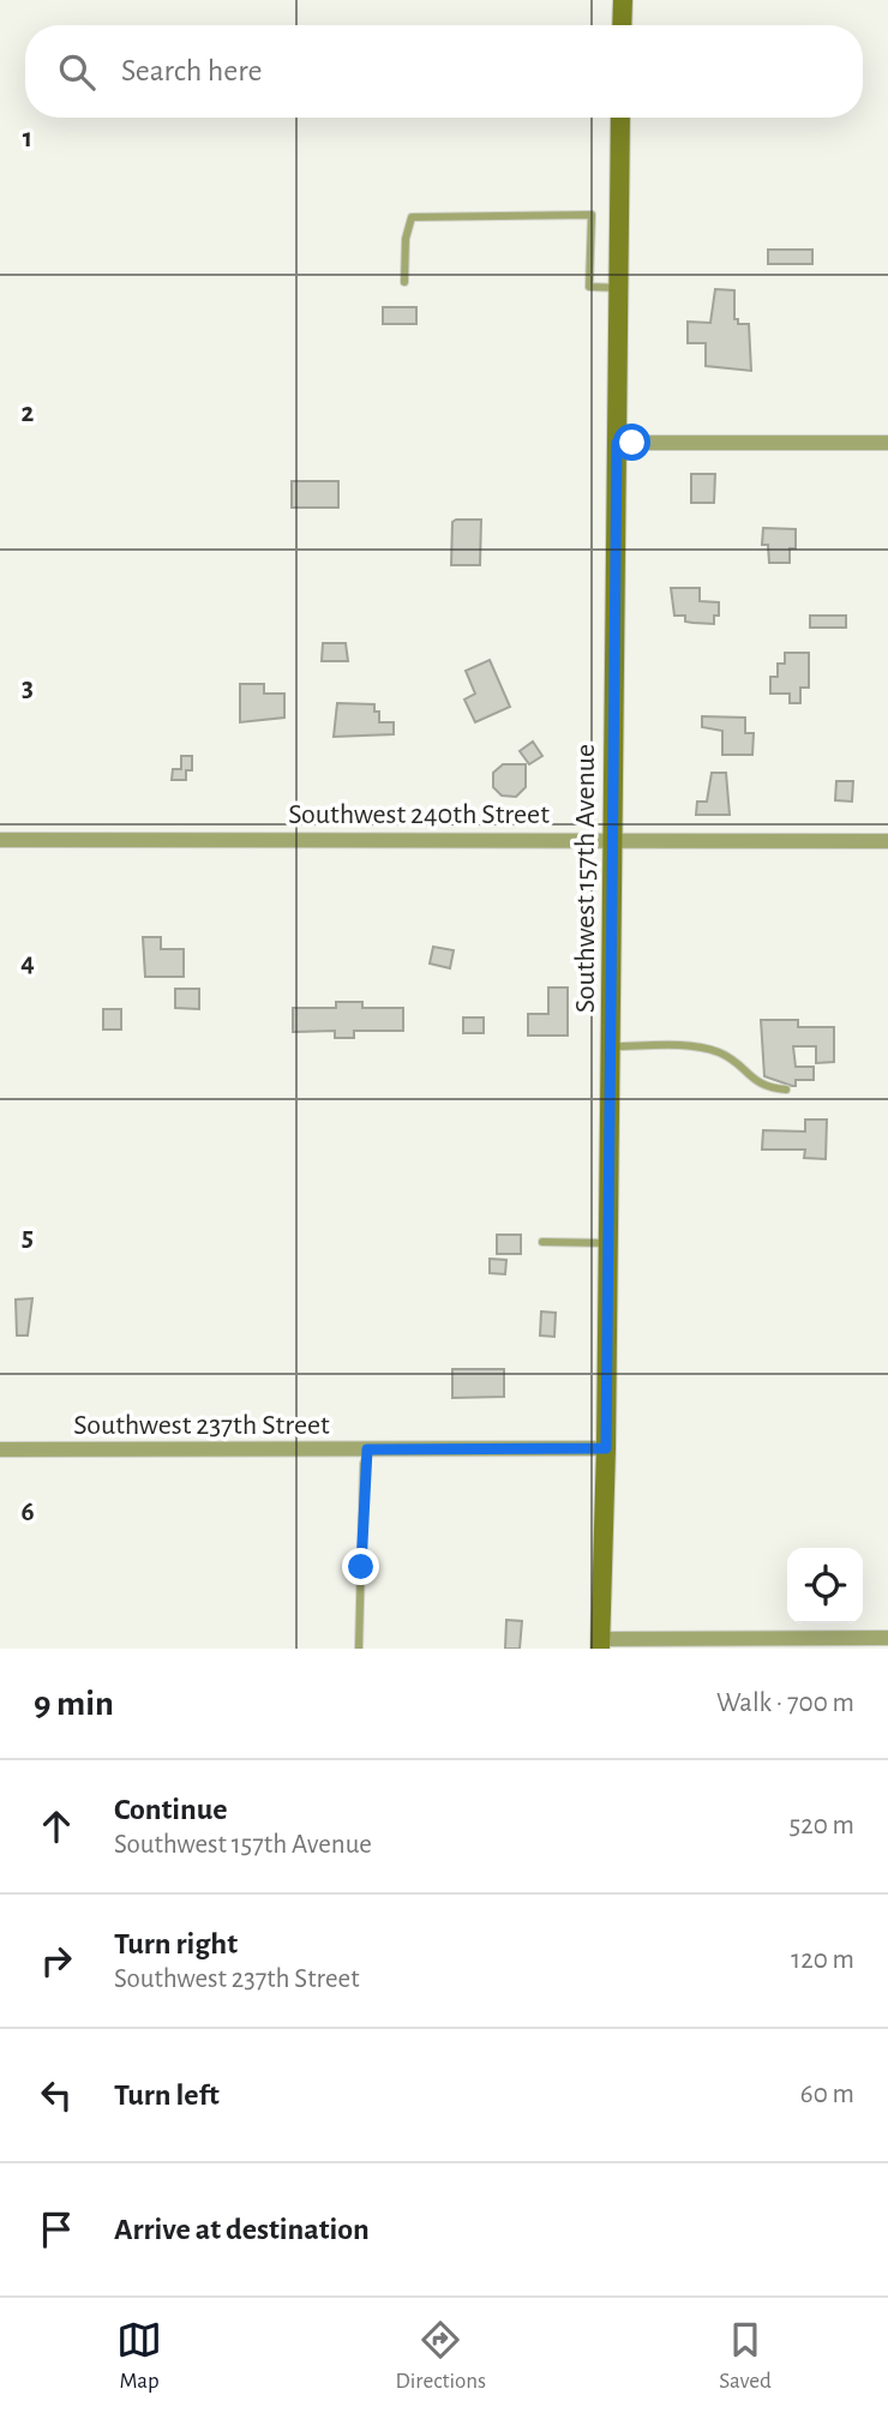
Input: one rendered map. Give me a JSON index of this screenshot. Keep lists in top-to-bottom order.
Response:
{
  "streets": {
    "street": ["Southwest 240th Street", "Southwest 157th Avenue", "Southwest 237th Street"]
  },
  "crossings": [
    ["Southwest 240th Street", "Southwest 157th Avenue"],
    ["Southwest 157th Avenue", "Southwest 237th Street"]
  ],
  "page": {
    "search": "Search here",
    "heading": ["9 min", "Walk · 700 m"],
    "list": [
      ["Continue", "Southwest 157th Avenue", "520 m"],
      ["Turn right", "Southwest 237th Street", "120 m"],
      ["Turn left", "60 m"],
      "Arrive at destination"
    ],
    "nav": ["Map", "Directions", "Saved"]
  },
  "grid": {
    "rows": [
      "1",
      "2",
      "3",
      "4",
      "5",
      "6"
    ]
  }
}
